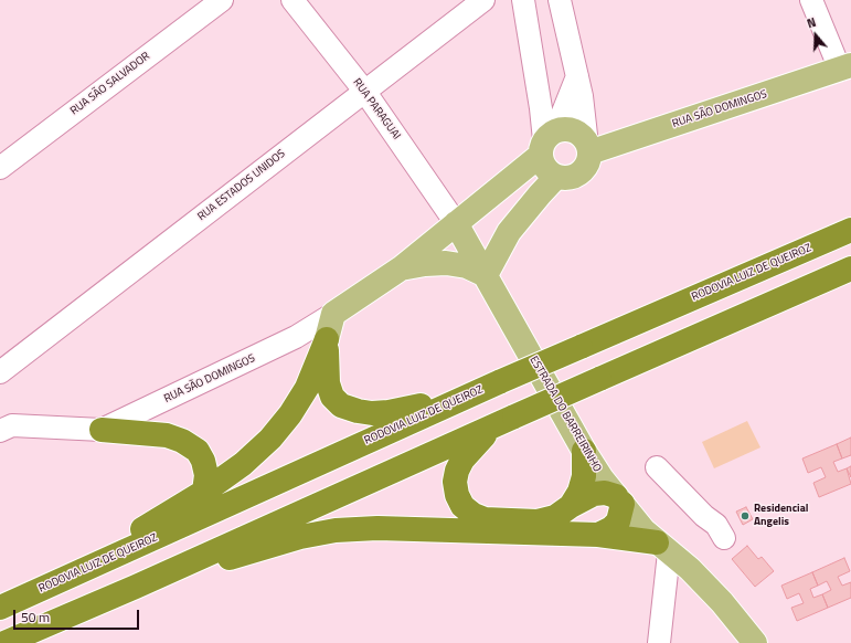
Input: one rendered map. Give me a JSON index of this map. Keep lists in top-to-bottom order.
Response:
{
  "streets": {
    "highway": ["RODOVIA LUIZ DE QUEIROZ"],
    "main road": ["RUA SÃO DOMINGOS", "ESTRADA DO BARREIRINHO"],
    "street": ["RUA SÃO SALVADOR", "RUA PARAGUAI", "RUA ESTADOS UNIDOS"]
  },
  "crossings": [
    ["RUA PARAGUAI", "RUA SÃO DOMINGOS"],
    ["RUA PARAGUAI", "RUA ESTADOS UNIDOS"],
    ["RUA PARAGUAI", "ESTRADA DO BARREIRINHO"],
    ["RUA SÃO DOMINGOS", "ESTRADA DO BARREIRINHO"]
  ],
  "places": ["Residencial Angelis"],
  "scale_bar": "50 m",
  "north": "top"
}
